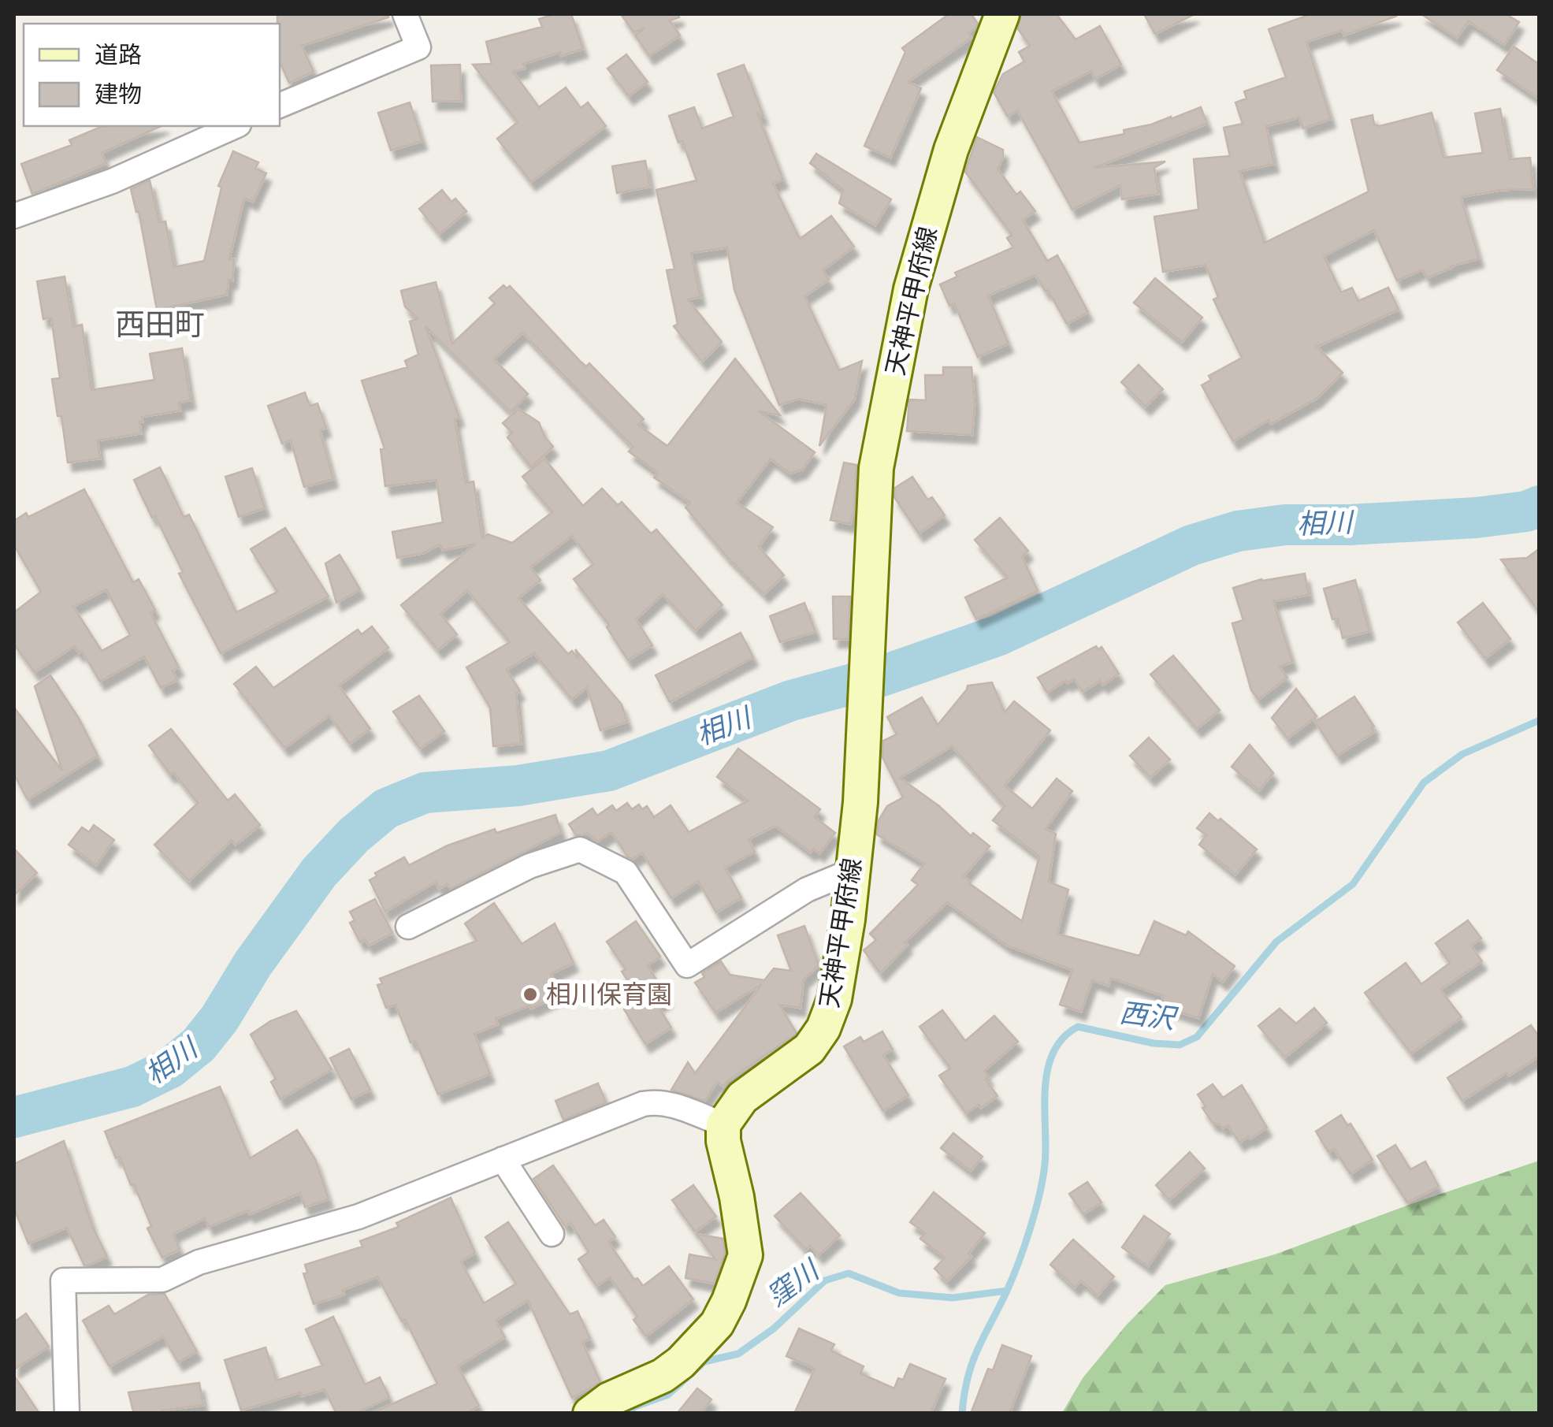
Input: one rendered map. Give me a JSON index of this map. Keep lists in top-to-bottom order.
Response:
{
  "streets": {
    "main road": ["天神平甲府線"]
  },
  "districts": ["西田町"],
  "water": ["相川", "西沢", "窪川"],
  "places": ["相川保育園"],
  "legend": ["道路", "建物"]
}
